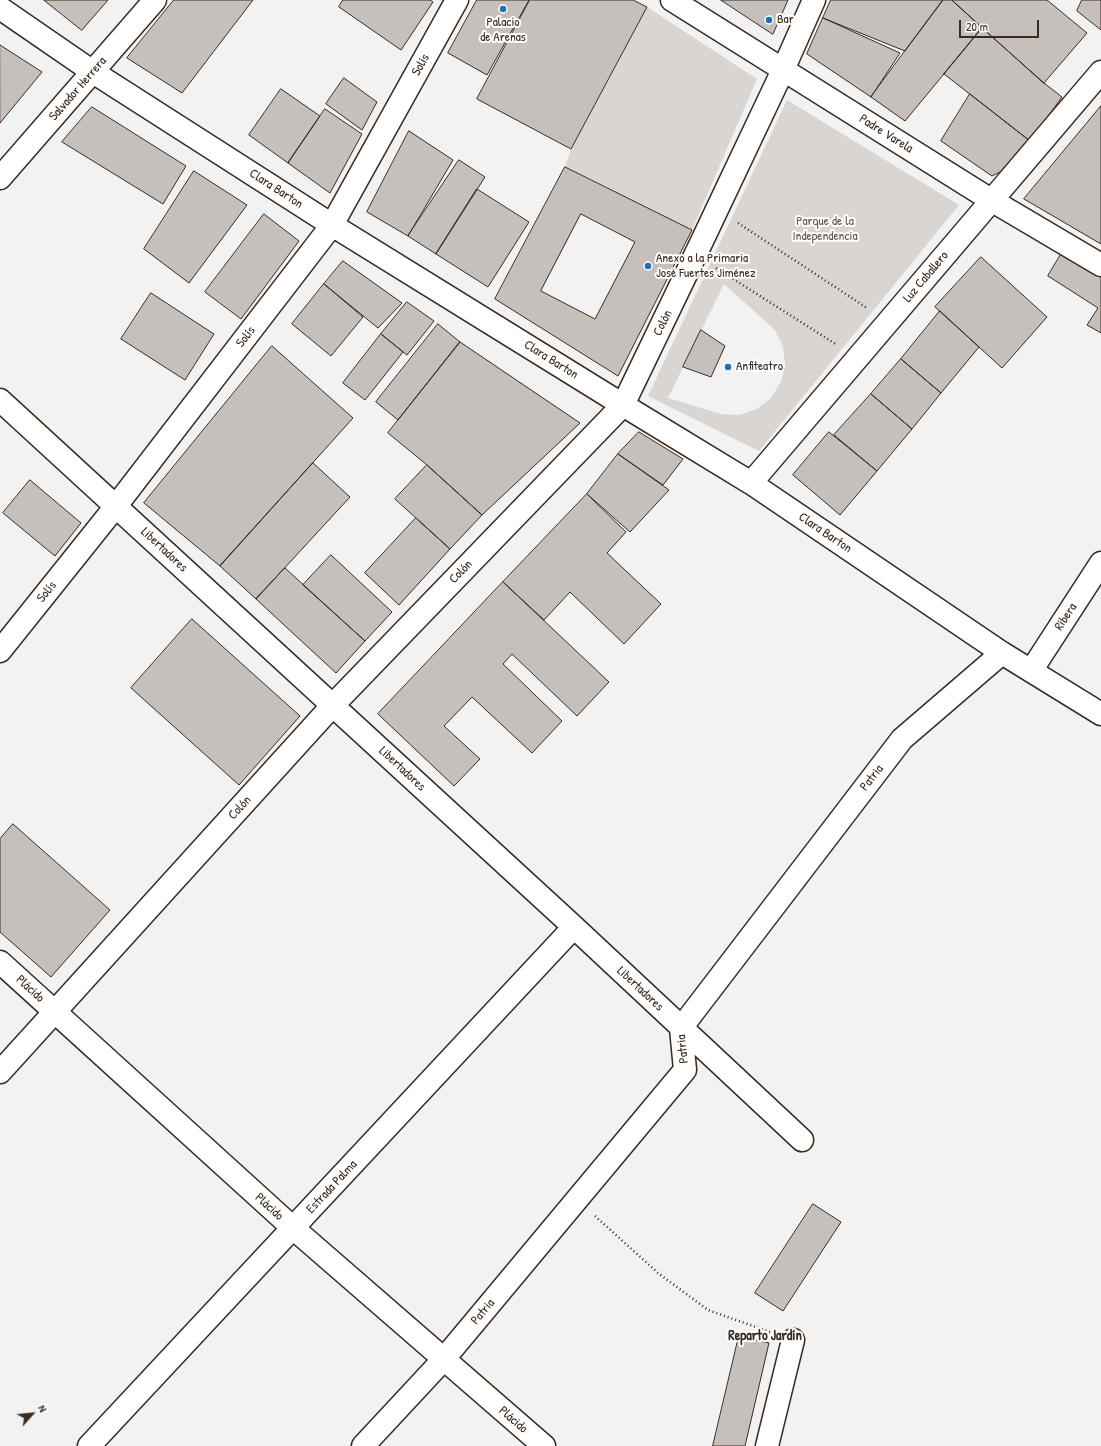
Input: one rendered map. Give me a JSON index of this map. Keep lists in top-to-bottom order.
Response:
{
  "streets": {
    "street": [
      "Solís",
      "Salvador Herrera",
      "Padre Varela",
      "Clara Barton",
      "Luz Caballero",
      "Colón",
      "Libertadores",
      "Ribera",
      "Patria",
      "Plácido",
      "Estrada Palma"
    ]
  },
  "crossings": [
    ["Solís", "Clara Barton"],
    ["Solís", "Libertadores"],
    ["Salvador Herrera", "Clara Barton"],
    ["Padre Varela", "Luz Caballero"],
    ["Padre Varela", "Colón"],
    ["Clara Barton", "Luz Caballero"],
    ["Clara Barton", "Colón"],
    ["Clara Barton", "Ribera"],
    ["Clara Barton", "Patria"],
    ["Colón", "Libertadores"],
    ["Colón", "Plácido"],
    ["Libertadores", "Patria"],
    ["Libertadores", "Estrada Palma"],
    ["Patria", "Plácido"],
    ["Plácido", "Estrada Palma"]
  ],
  "districts": ["Reparto Jardín"],
  "parks": ["Parque de la Independencia"],
  "places": [
    "Palacio de Arenas",
    "Bar",
    "Anexo a la Primaria José Fuertes Jiménez",
    "Anfiteatro"
  ],
  "scale_bar": "20 m",
  "north": "top right"
}
